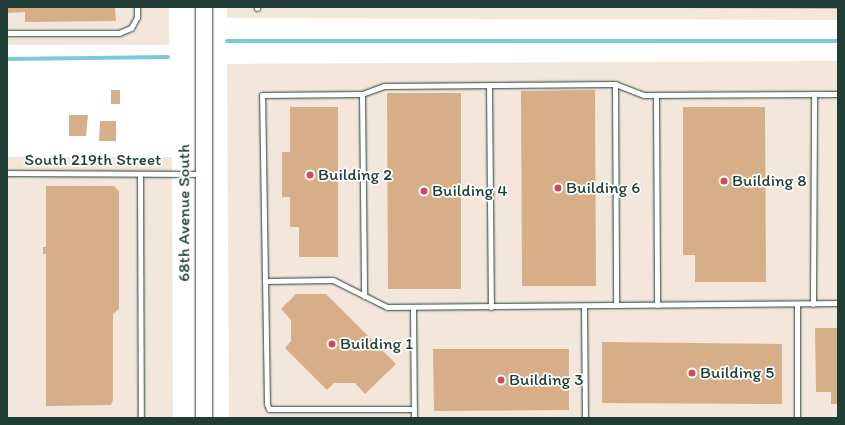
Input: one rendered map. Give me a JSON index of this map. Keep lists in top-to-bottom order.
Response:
{
  "streets": {
    "main road": ["68th Avenue South"],
    "lane": ["South 219th Street"]
  },
  "crossings": [
    ["South 219th Street", "68th Avenue South"]
  ],
  "places": [
    "Building 2",
    "Building 8",
    "Building 6",
    "Building 4",
    "Building 1",
    "Building 5",
    "Building 3"
  ]
}
